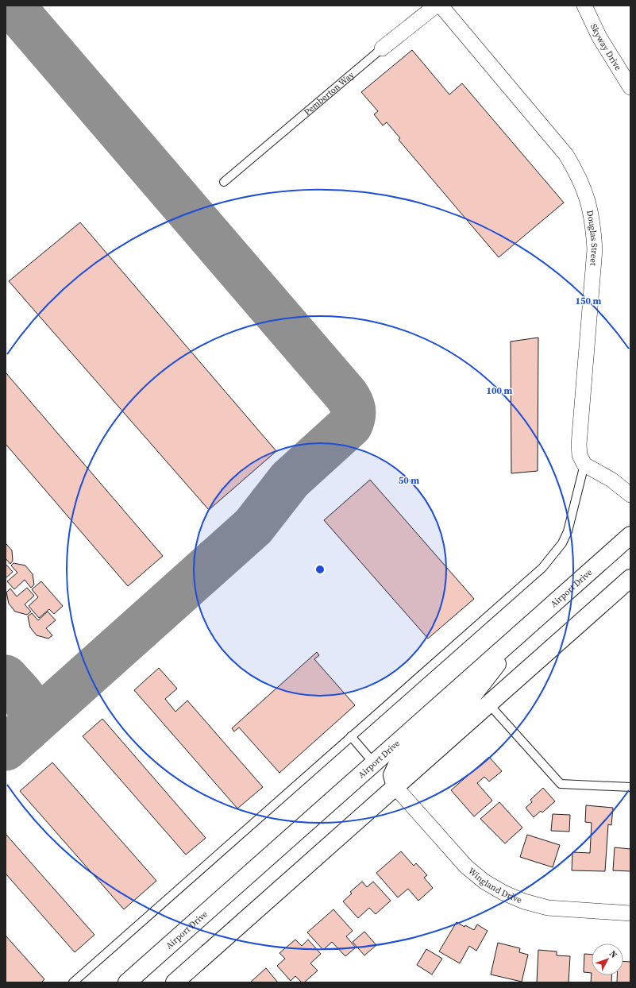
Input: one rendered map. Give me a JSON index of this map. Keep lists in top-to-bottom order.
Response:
{
  "streets": {
    "main road": ["Airport Drive"],
    "street": [
      "Skyway Drive",
      "Pemberton Way",
      "Douglas Street",
      "Wingland Drive"
    ]
  },
  "north": "top right",
  "rings": ["150 m", "100 m", "50 m"]
}
